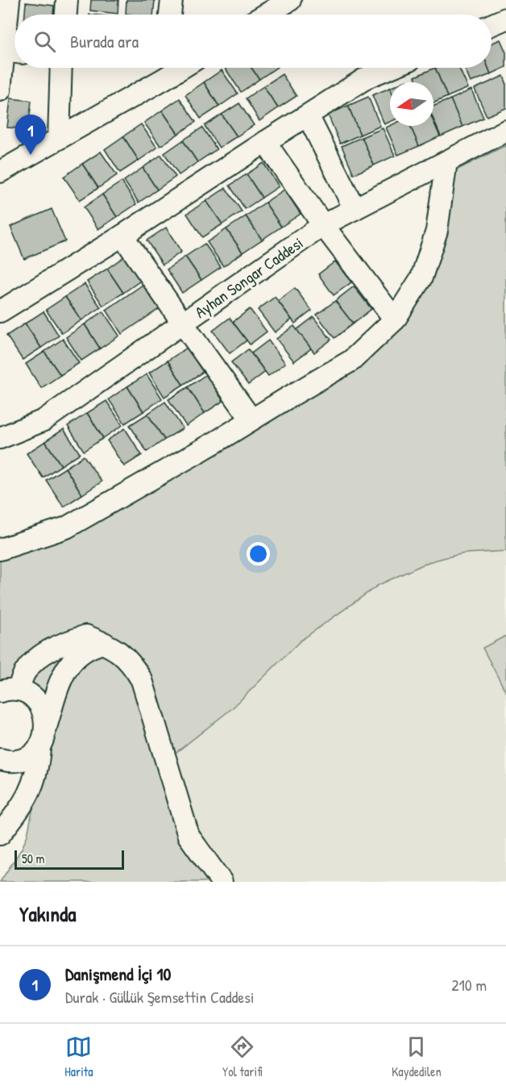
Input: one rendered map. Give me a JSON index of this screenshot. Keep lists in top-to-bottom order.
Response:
{
  "streets": {
    "street": ["Ayhan Songar Caddesi"]
  },
  "scale_bar": "50 m",
  "north": "left",
  "page": {
    "search": "Burada ara",
    "pins": "1",
    "scale": "50 m",
    "heading": "Yakında",
    "list": [
      {
        "mark": "1",
        "name": "Danişmend İçi 10",
        "note": "Durak · Güllük Şemsettin Caddesi",
        "value": "210 m"
      }
    ],
    "nav": ["Harita", "Yol tarifi", "Kaydedilen"]
  }
}
